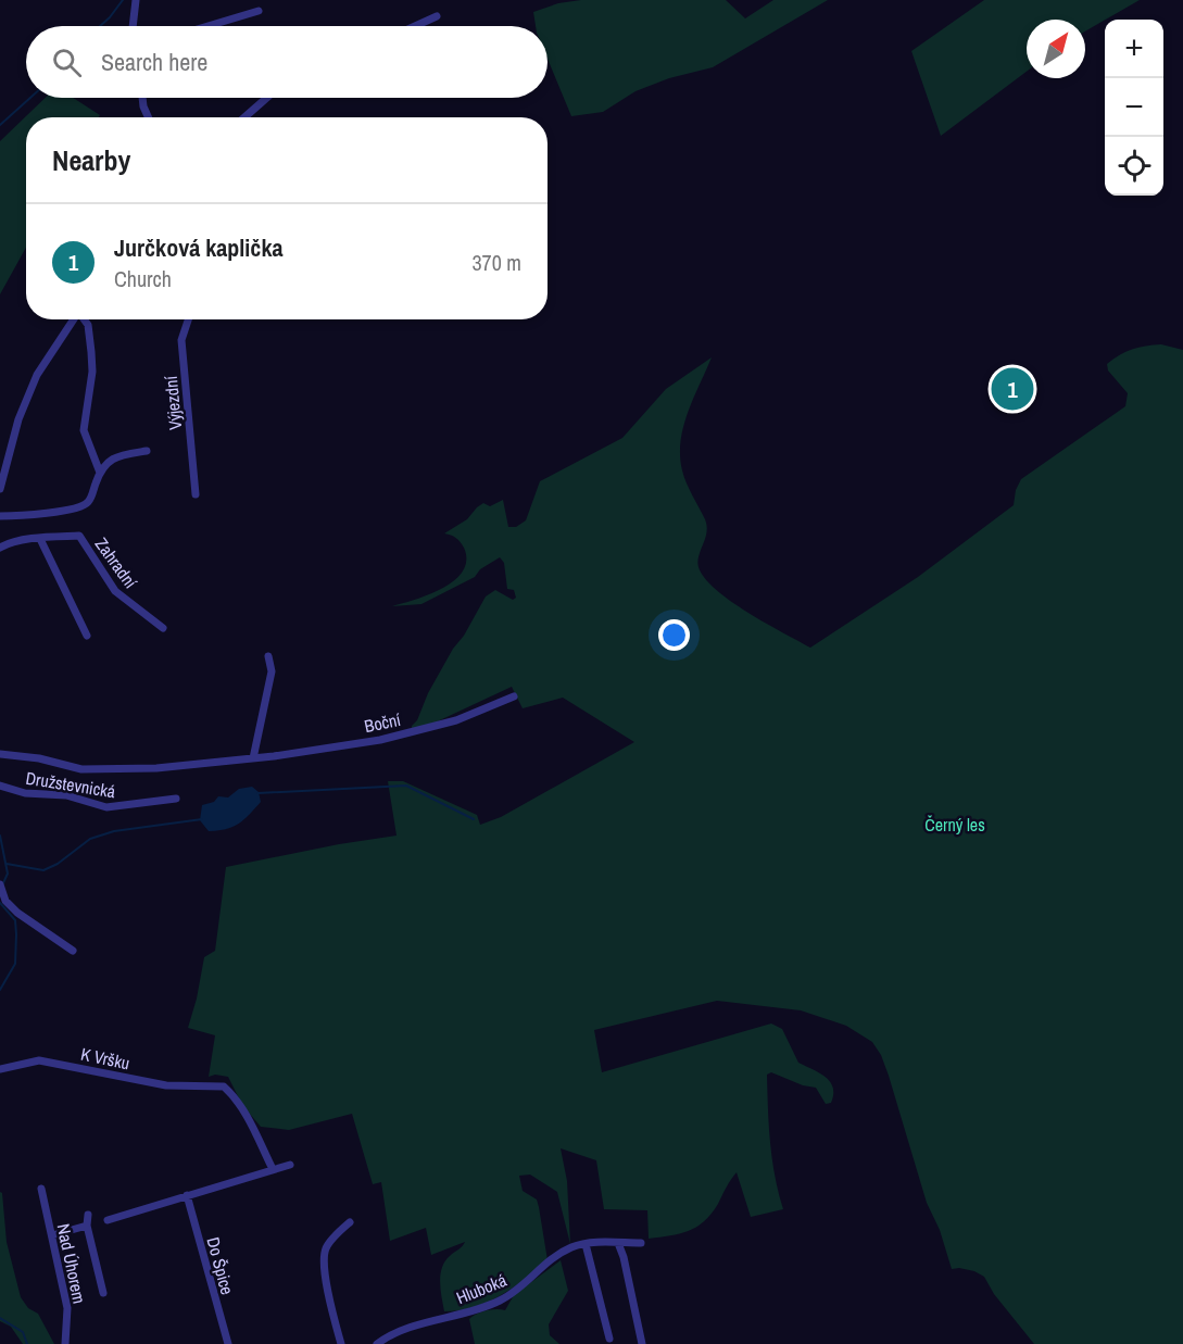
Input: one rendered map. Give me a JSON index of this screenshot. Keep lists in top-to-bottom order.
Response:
{
  "streets": {
    "street": [
      "Výjezdní",
      "Zahradní",
      "Boční",
      "Družstevnická",
      "K Vršku",
      "Nad Úhorem",
      "Do Špice",
      "Hluboká"
    ]
  },
  "parks": ["Černý les"],
  "north": "top right",
  "page": {
    "map_buttons": ["+", "−"],
    "search": "Search here",
    "heading": "Nearby",
    "list": [
      {
        "mark": "1",
        "name": "Jurčková kaplička",
        "note": "Church",
        "value": "370 m"
      }
    ],
    "pins": "1"
  }
}
